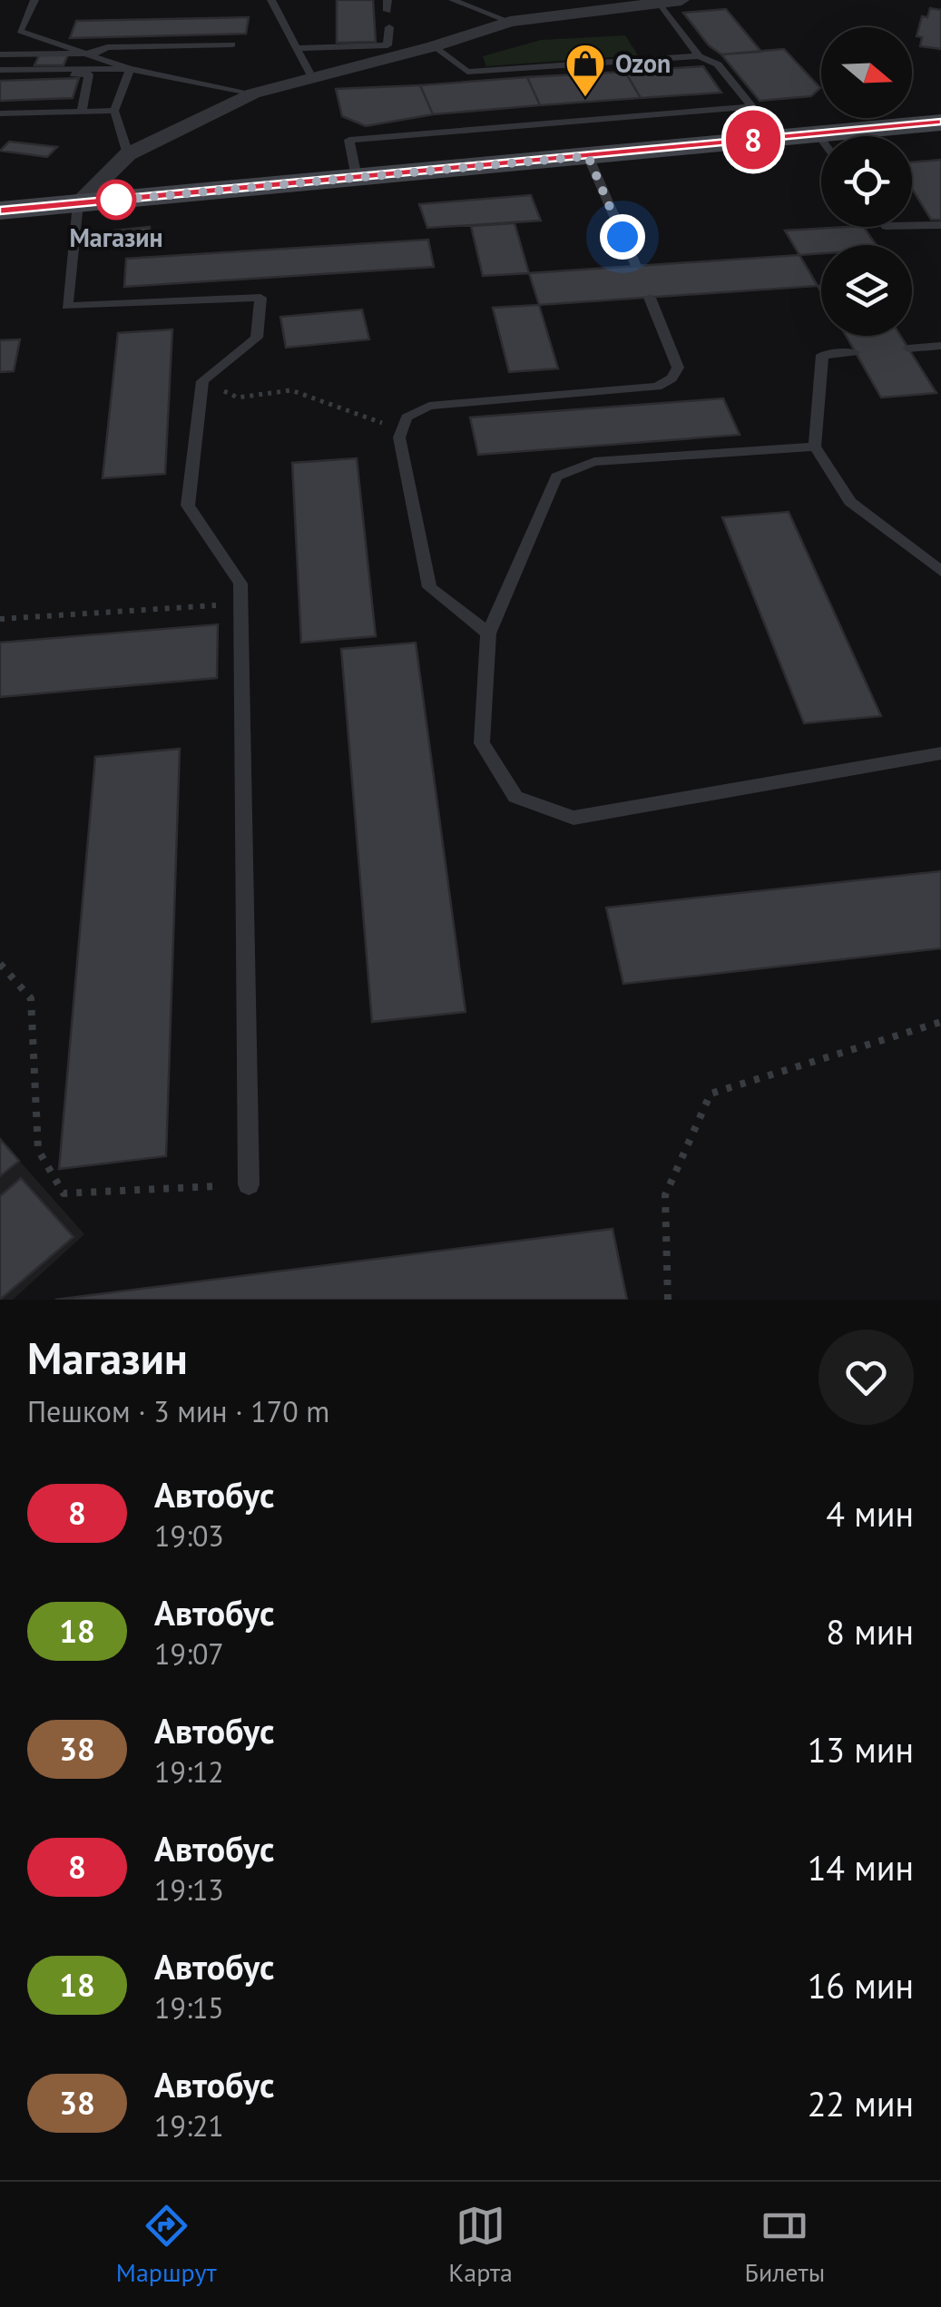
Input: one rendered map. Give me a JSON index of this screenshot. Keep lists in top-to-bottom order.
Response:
{
  "places": {
    "shop": ["Ozon"],
    "other": ["Магазин"]
  },
  "lines": ["bus line 8"],
  "north": "right",
  "page": {
    "on_map": "8",
    "heading": ["Магазин", "Пешком · 3 мин · 170 m"],
    "list": [
      {
        "mark": "8",
        "name": "Автобус",
        "note": "19:03",
        "value": "4 мин"
      },
      {
        "mark": "18",
        "name": "Автобус",
        "note": "19:07",
        "value": "8 мин"
      },
      {
        "mark": "38",
        "name": "Автобус",
        "note": "19:12",
        "value": "13 мин"
      },
      {
        "mark": "8",
        "name": "Автобус",
        "note": "19:13",
        "value": "14 мин"
      },
      {
        "mark": "18",
        "name": "Автобус",
        "note": "19:15",
        "value": "16 мин"
      },
      {
        "mark": "38",
        "name": "Автобус",
        "note": "19:21",
        "value": "22 мин"
      }
    ],
    "tabs": ["Маршрут", "Карта", "Билеты"]
  }
}
